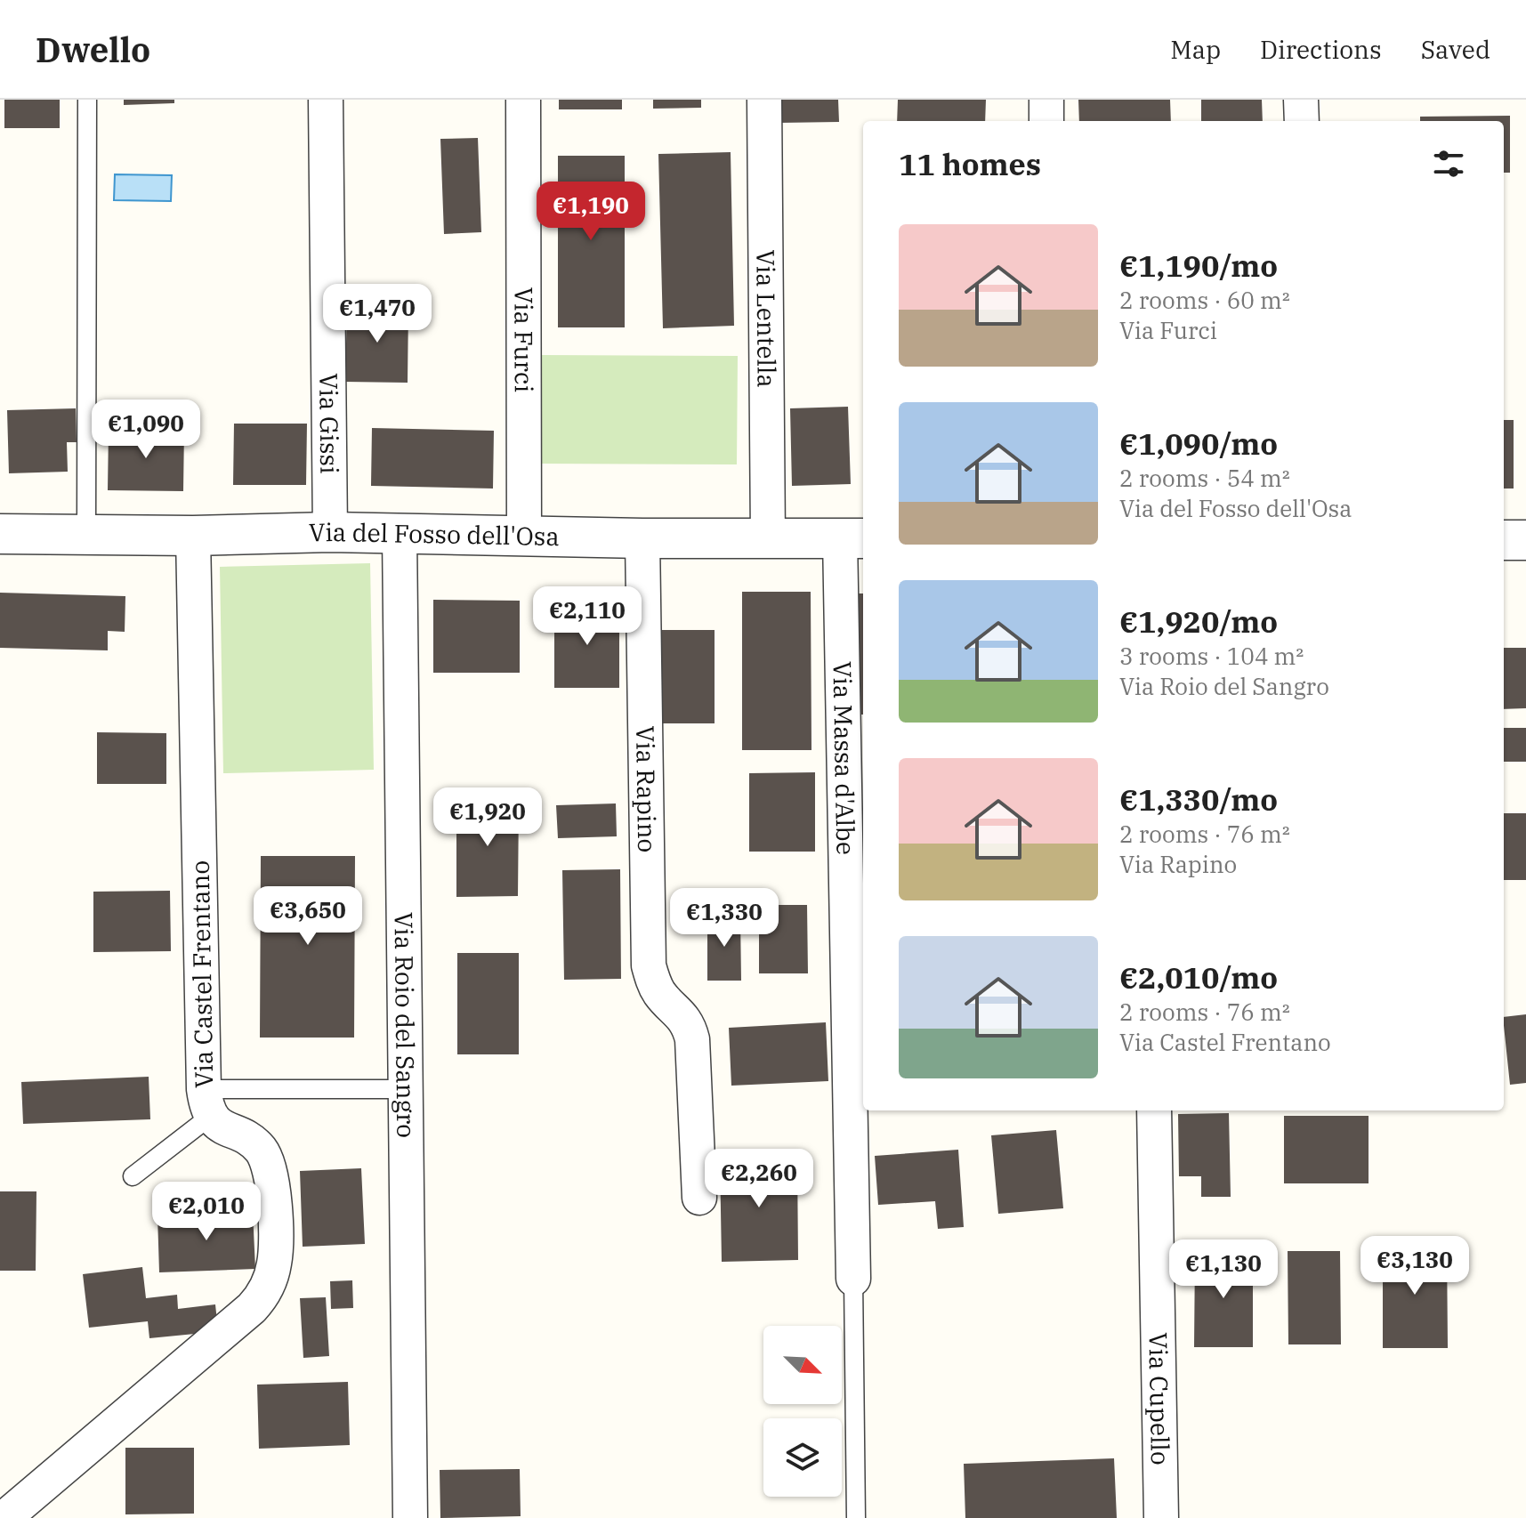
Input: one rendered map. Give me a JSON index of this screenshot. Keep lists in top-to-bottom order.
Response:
{
  "streets": {
    "street": [
      "Via Lentella",
      "Via Furci",
      "Via Gissi",
      "Via del Fosso dell'Osa",
      "Via Massa d'Albe",
      "Via Rapino",
      "Via Castel Frentano",
      "Via Roio del Sangro",
      "Via Cupello"
    ]
  },
  "crossings": [
    ["Via Lentella", "Via del Fosso dell'Osa"],
    ["Via Furci", "Via del Fosso dell'Osa"],
    ["Via Gissi", "Via del Fosso dell'Osa"],
    ["Via del Fosso dell'Osa", "Via Massa d'Albe"],
    ["Via del Fosso dell'Osa", "Via Rapino"],
    ["Via del Fosso dell'Osa", "Via Castel Frentano"],
    ["Via del Fosso dell'Osa", "Via Roio del Sangro"]
  ],
  "north": "bottom right",
  "page": {
    "header": "Dwello",
    "nav": ["Map", "Directions", "Saved"],
    "heading": "11 homes",
    "price": [
      "€1,190",
      "€1,470",
      "€1,090",
      "€2,110",
      "€1,920",
      "€3,650",
      "€1,330",
      "€2,260",
      "€2,010",
      "€3,130",
      "€1,130"
    ],
    "list": [
      {
        "name": "€1,190/mo",
        "note": "2 rooms · 60 m² · Via Furci"
      },
      {
        "name": "€1,090/mo",
        "note": "2 rooms · 54 m² · Via del Fosso dell'Osa"
      },
      {
        "name": "€1,920/mo",
        "note": "3 rooms · 104 m² · Via Roio del Sangro"
      },
      {
        "name": "€1,330/mo",
        "note": "2 rooms · 76 m² · Via Rapino"
      },
      {
        "name": "€2,010/mo",
        "note": "2 rooms · 76 m² · Via Castel Frentano"
      }
    ]
  }
}
